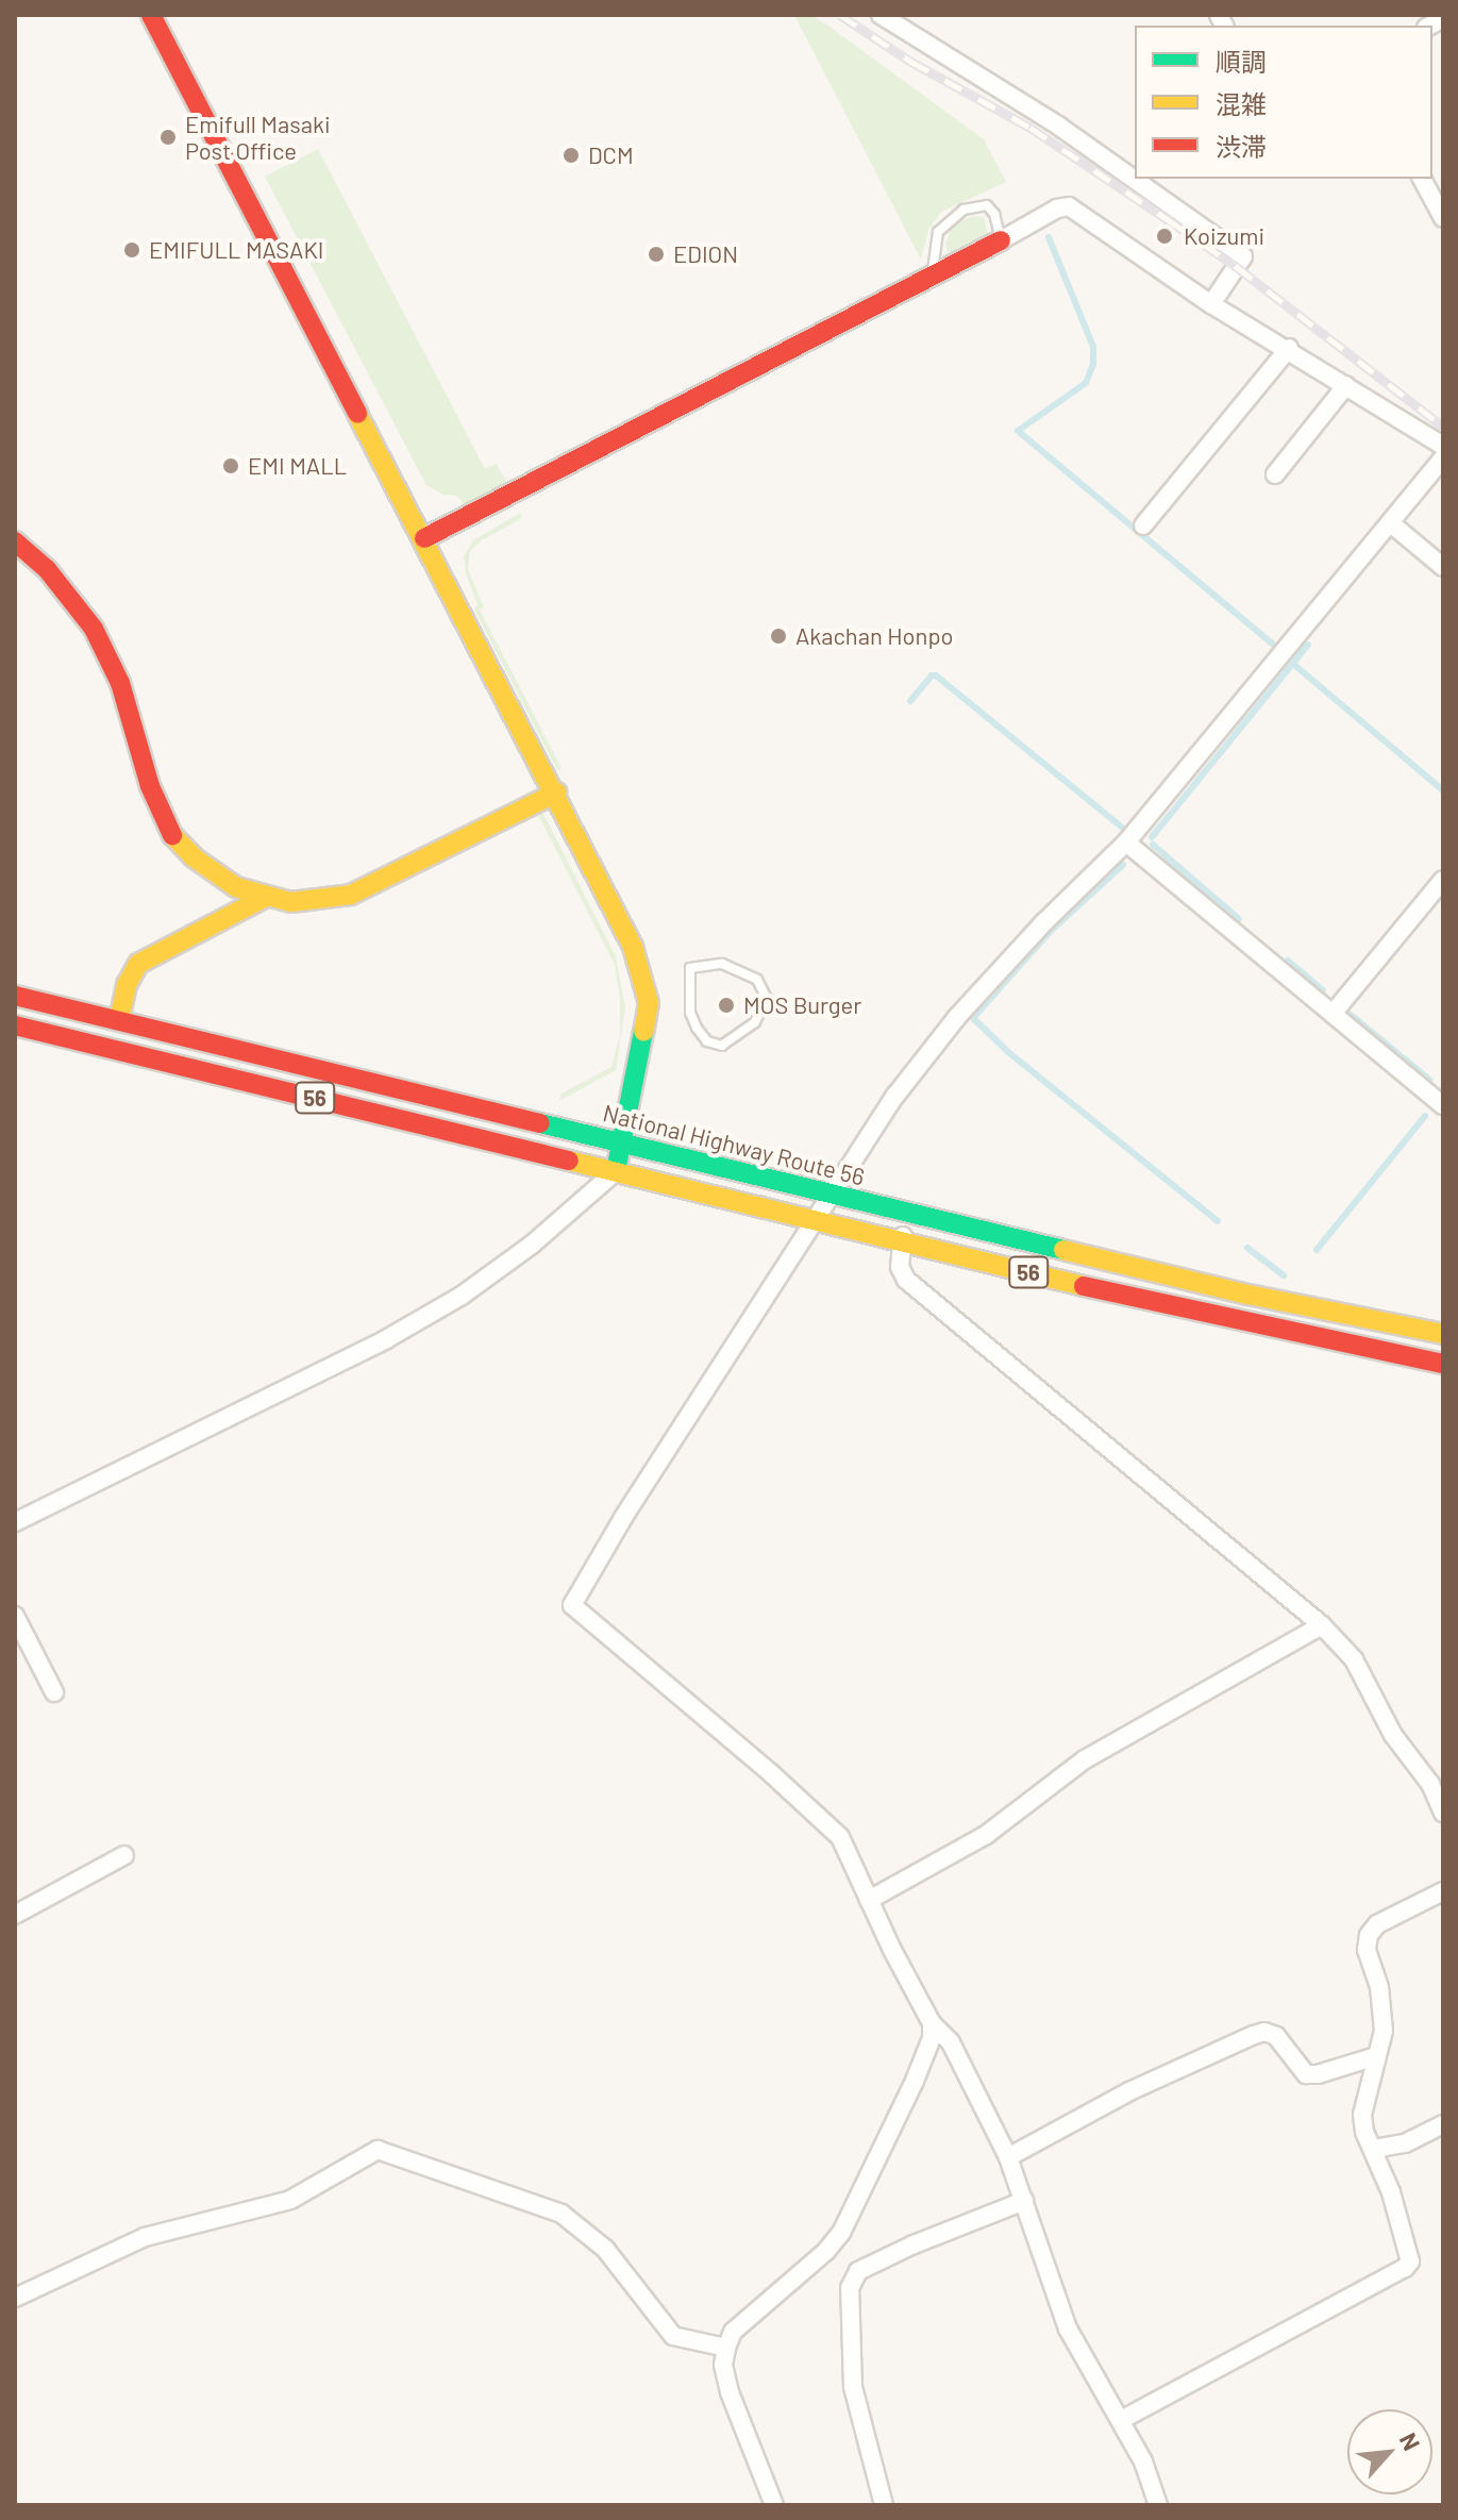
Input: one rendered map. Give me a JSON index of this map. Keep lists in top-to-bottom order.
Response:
{
  "streets": {
    "main road": ["56", "National Highway Route 56"]
  },
  "places": [
    "Emifull Masaki Post Office",
    "DCM",
    "Koizumi",
    "EMIFULL MASAKI",
    "EDION",
    "EMI MALL",
    "Akachan Honpo",
    "MOS Burger"
  ],
  "legend": ["順調", "混雑", "渋滞"],
  "north": "top right"
}
